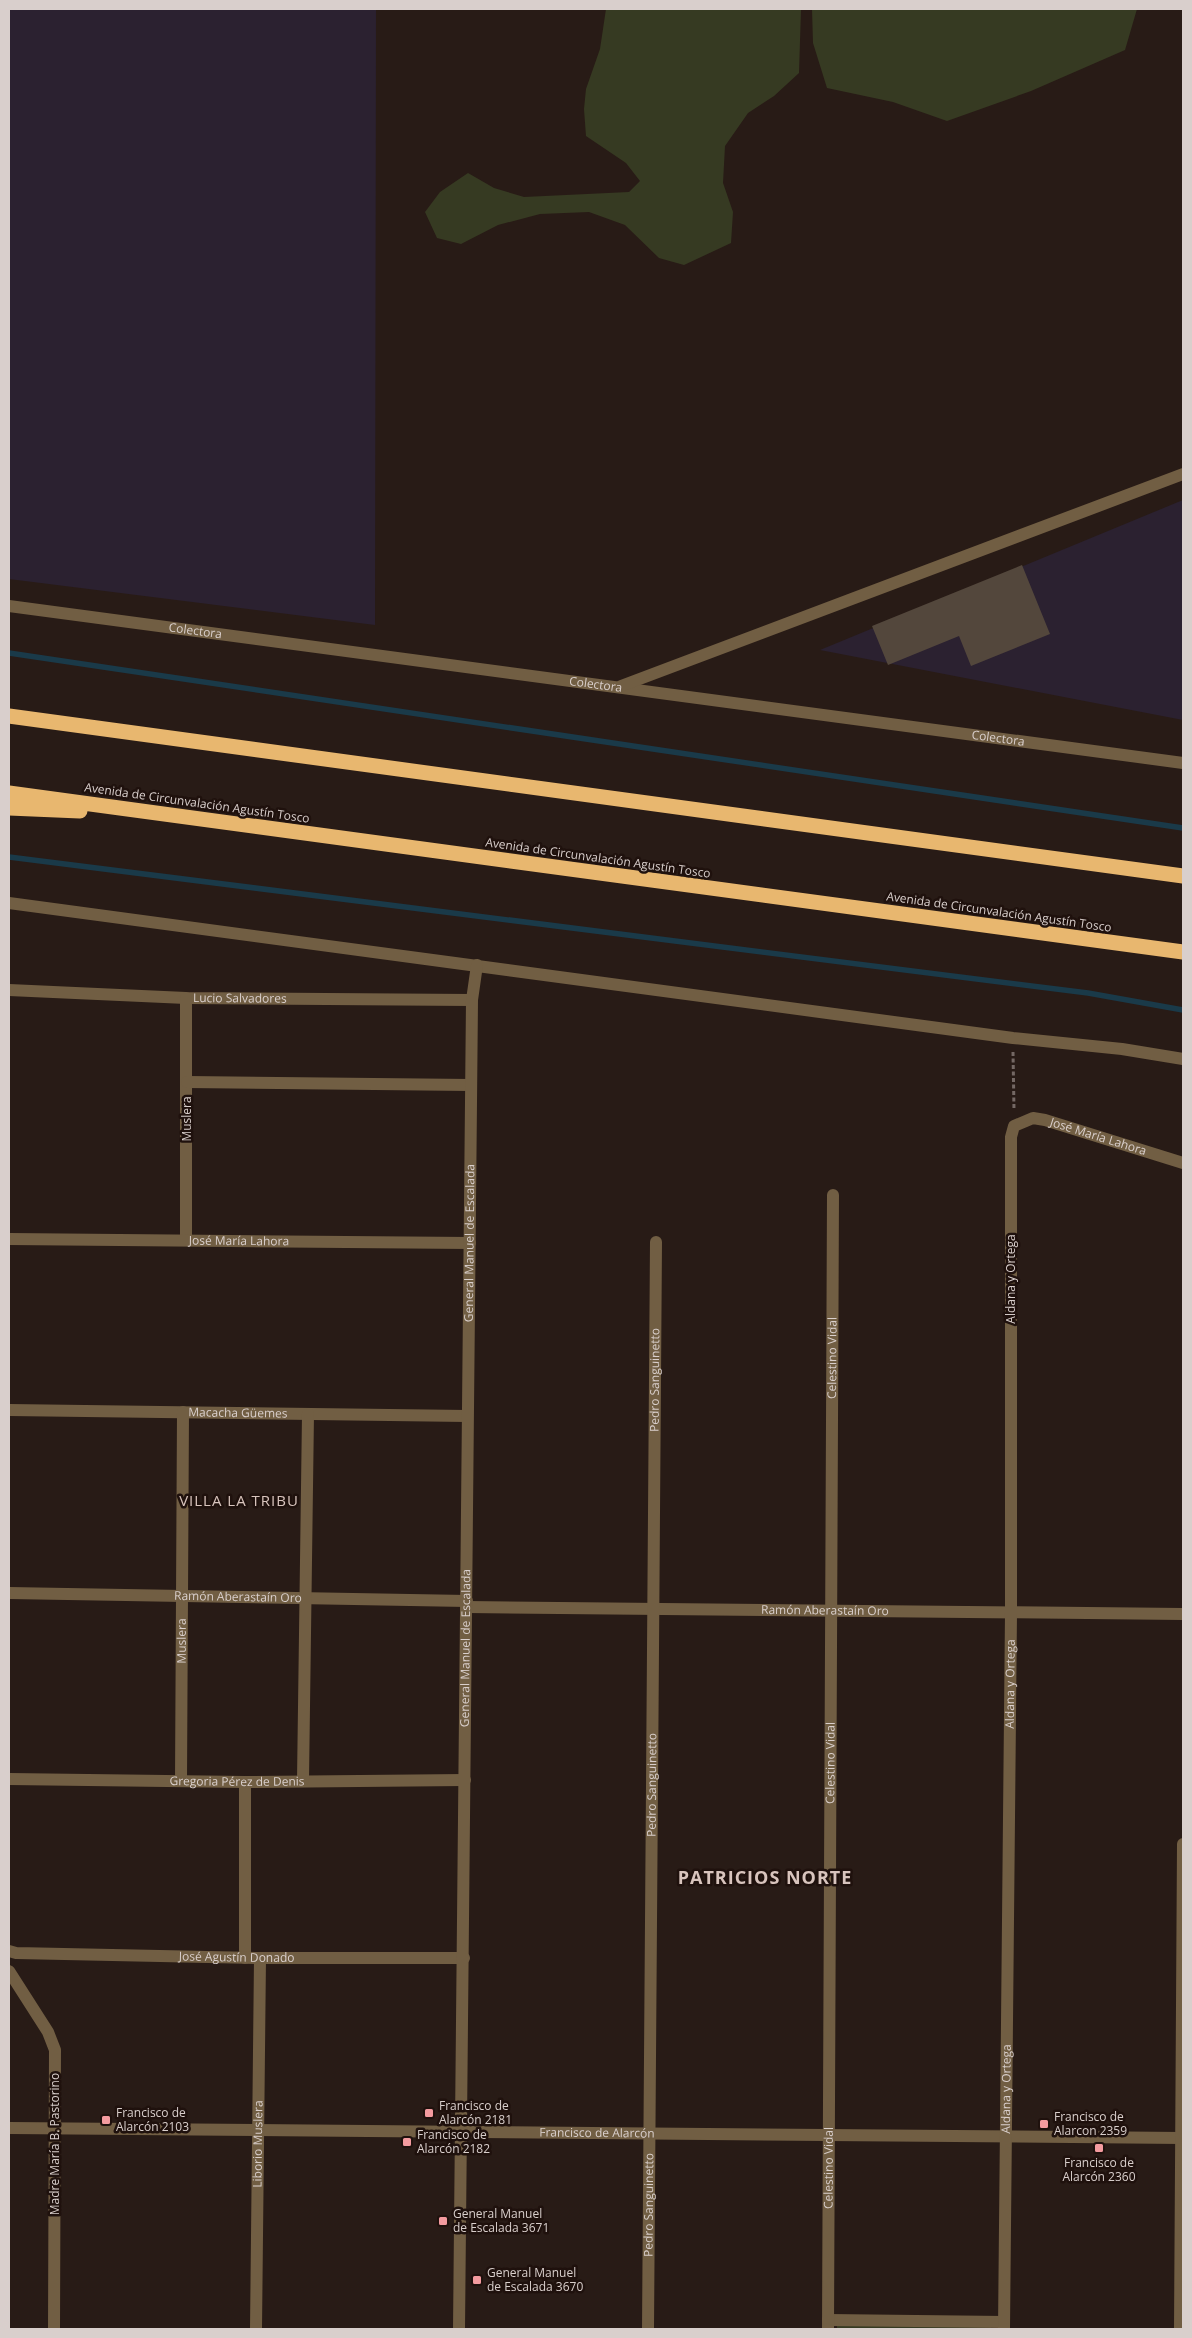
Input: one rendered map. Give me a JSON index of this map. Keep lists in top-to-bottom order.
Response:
{
  "streets": {
    "highway": ["Avenida de Circunvalación Agustín Tosco"],
    "street": [
      "Colectora",
      "Lucio Salvadores",
      "Muslera",
      "José María Lahora",
      "General Manuel de Escalada",
      "Aldana y Ortega",
      "Celestino Vidal",
      "Pedro Sanguinetto",
      "Macacha Güemes",
      "Ramón Aberastaín Oro",
      "Gregoria Pérez de Denis",
      "José Agustín Donado",
      "Francisco de Alarcón",
      "Madre María B. Pastorino",
      "Liborio Muslera"
    ]
  },
  "crossings": [
    ["Lucio Salvadores", "Muslera"],
    ["Lucio Salvadores", "General Manuel de Escalada"],
    ["Muslera", "José María Lahora"],
    ["Muslera", "Macacha Güemes"],
    ["Muslera", "Ramón Aberastaín Oro"],
    ["Muslera", "Gregoria Pérez de Denis"],
    ["José María Lahora", "General Manuel de Escalada"],
    ["José María Lahora", "Aldana y Ortega"],
    ["General Manuel de Escalada", "Macacha Güemes"],
    ["General Manuel de Escalada", "Ramón Aberastaín Oro"],
    ["General Manuel de Escalada", "Gregoria Pérez de Denis"],
    ["General Manuel de Escalada", "José Agustín Donado"],
    ["General Manuel de Escalada", "Francisco de Alarcón"],
    ["Aldana y Ortega", "Ramón Aberastaín Oro"],
    ["Aldana y Ortega", "Francisco de Alarcón"],
    ["Celestino Vidal", "Ramón Aberastaín Oro"],
    ["Celestino Vidal", "Francisco de Alarcón"],
    ["Pedro Sanguinetto", "Ramón Aberastaín Oro"],
    ["Pedro Sanguinetto", "Francisco de Alarcón"],
    ["José Agustín Donado", "Liborio Muslera"],
    ["Francisco de Alarcón", "Madre María B. Pastorino"],
    ["Francisco de Alarcón", "Liborio Muslera"]
  ],
  "districts": ["VILLA LA TRIBU", "PATRICIOS NORTE"],
  "places": {
    "transit": [
      "Francisco de Alarcón 2181",
      "Francisco de Alarcón 2103",
      "Francisco de Alarcon 2359",
      "Francisco de Alarcón 2182",
      "Francisco de Alarcón 2360",
      "General Manuel de Escalada 3671",
      "General Manuel de Escalada 3670"
    ]
  }
}
